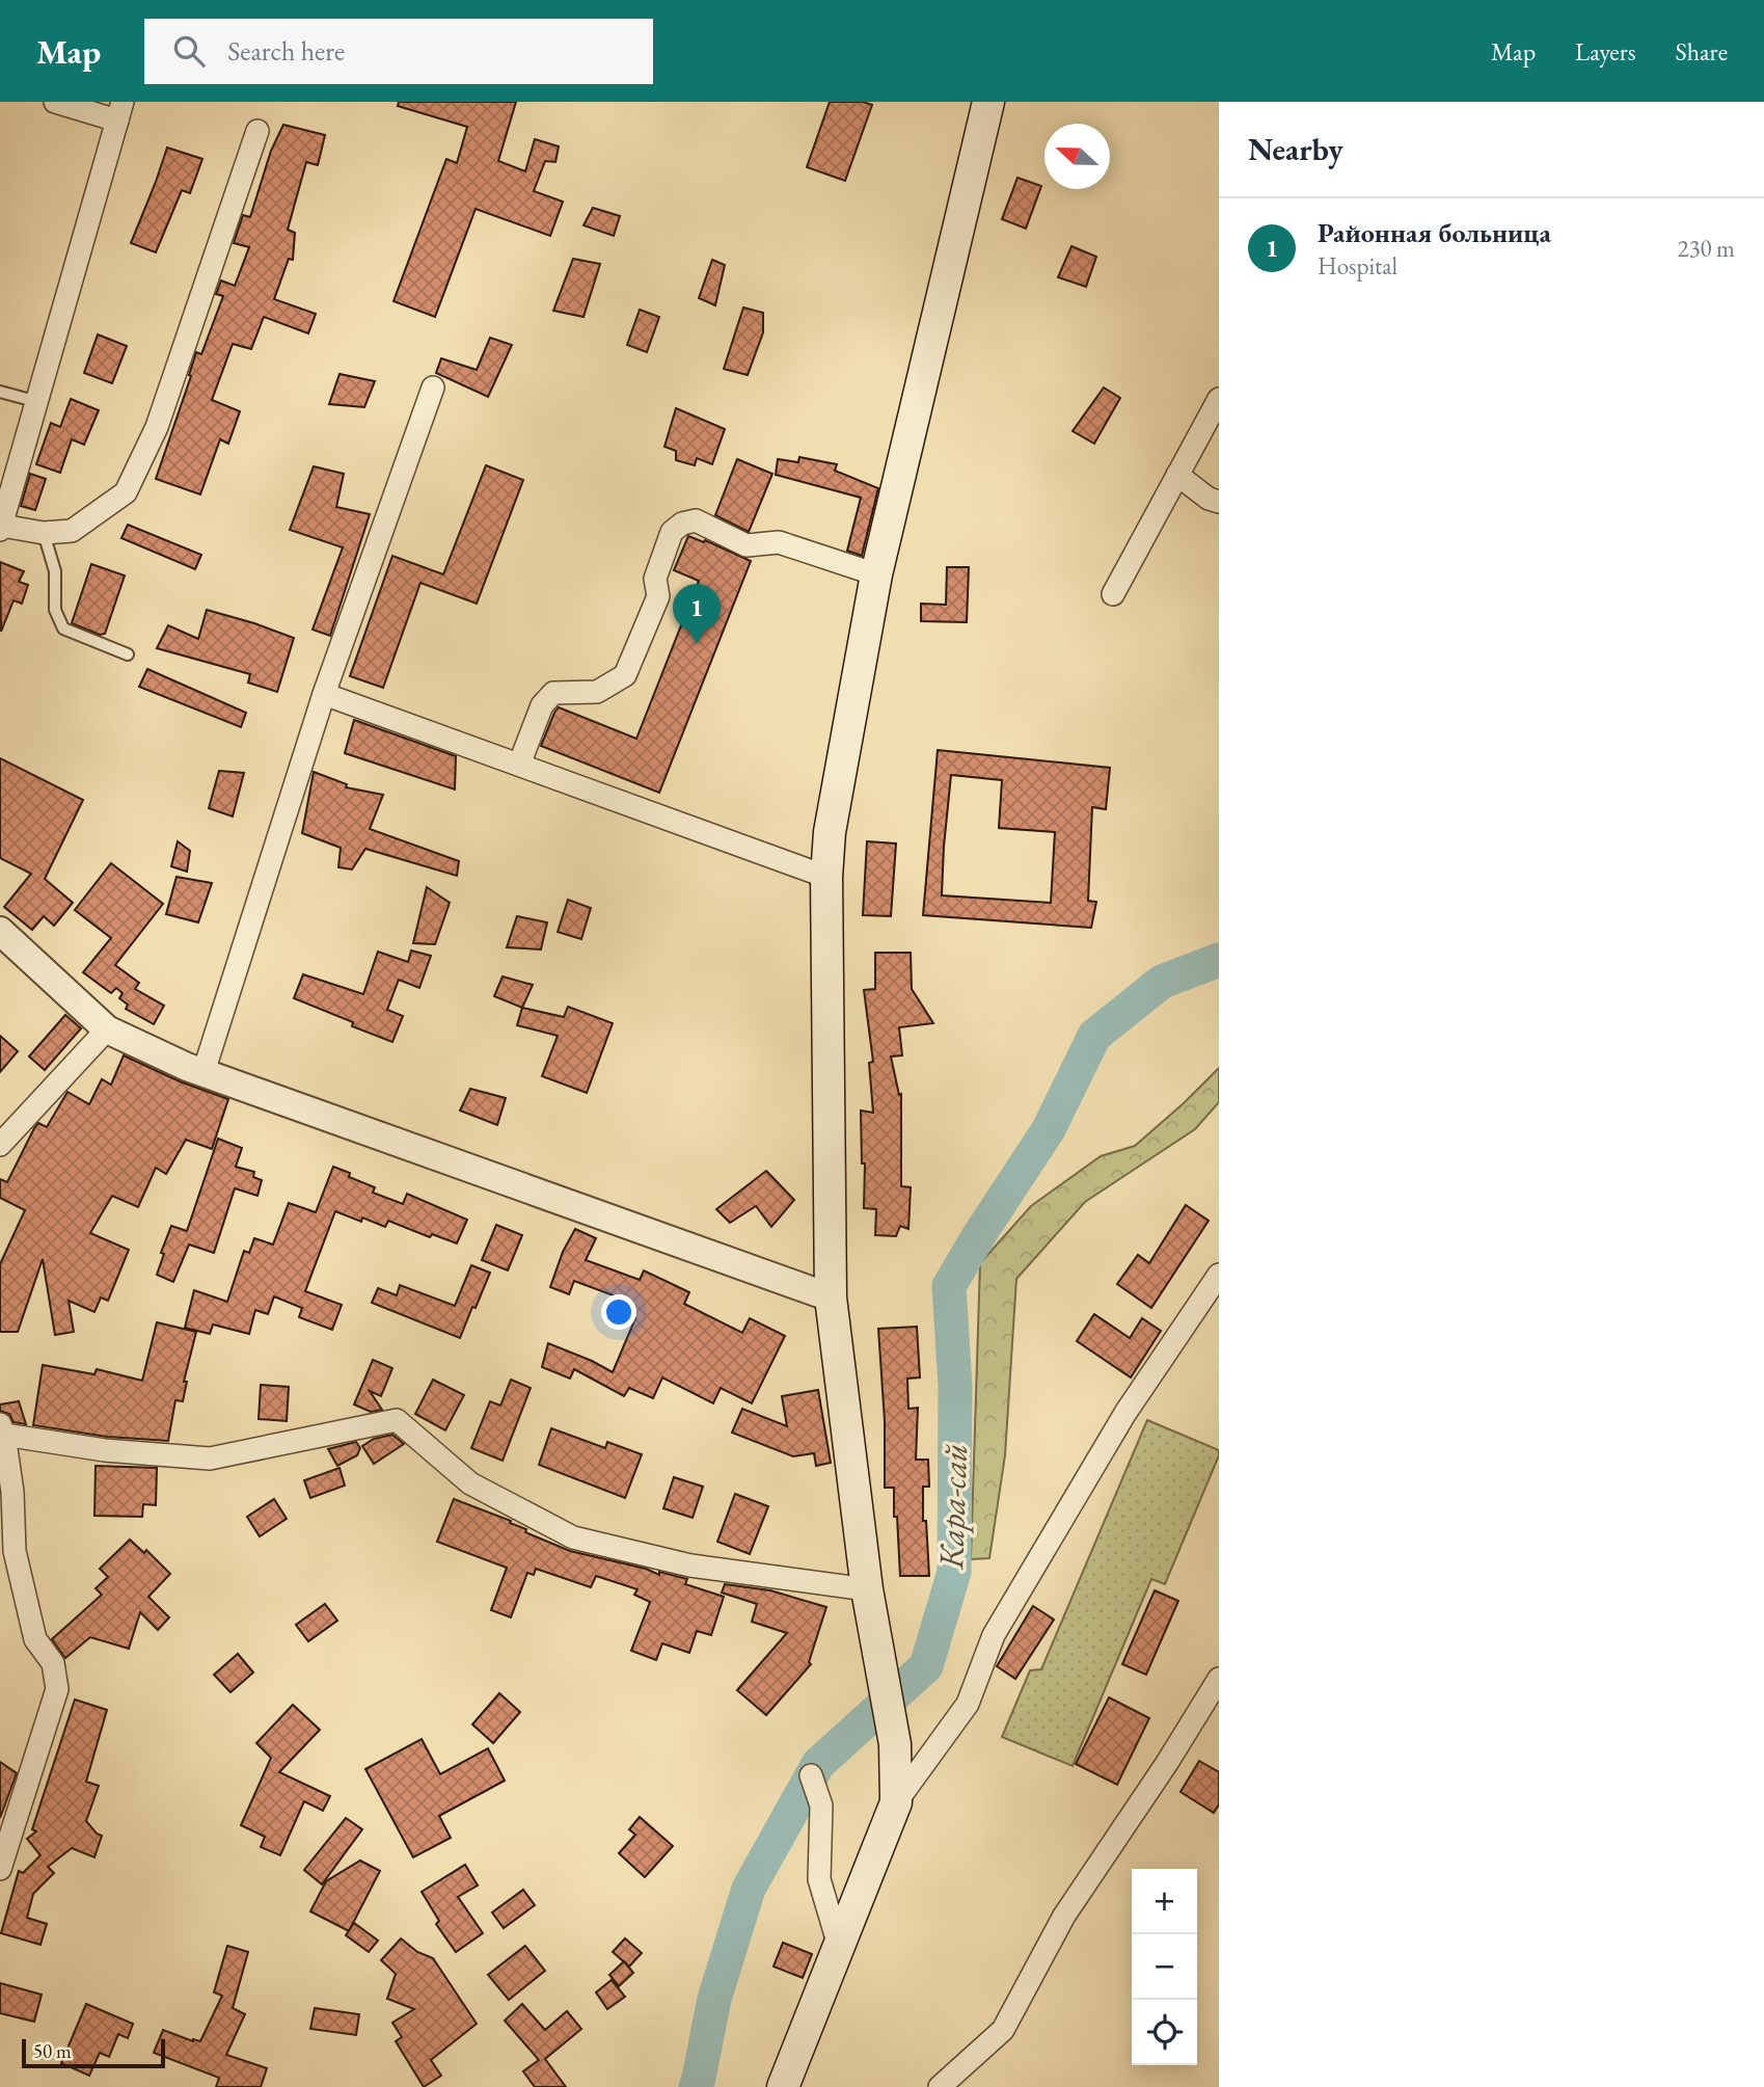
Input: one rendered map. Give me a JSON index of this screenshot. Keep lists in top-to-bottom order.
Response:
{
  "water": ["Кара-сай"],
  "scale_bar": "50 m",
  "north": "left",
  "page": {
    "header": "Map",
    "search": "Search here",
    "nav": ["Map", "Layers", "Share"],
    "heading": "Nearby",
    "list": [
      {
        "mark": "1",
        "name": "Районная больница",
        "note": "Hospital",
        "value": "230 m"
      }
    ],
    "pins": "1",
    "map_buttons": ["+", "−"],
    "scale": "50 m"
  }
}
